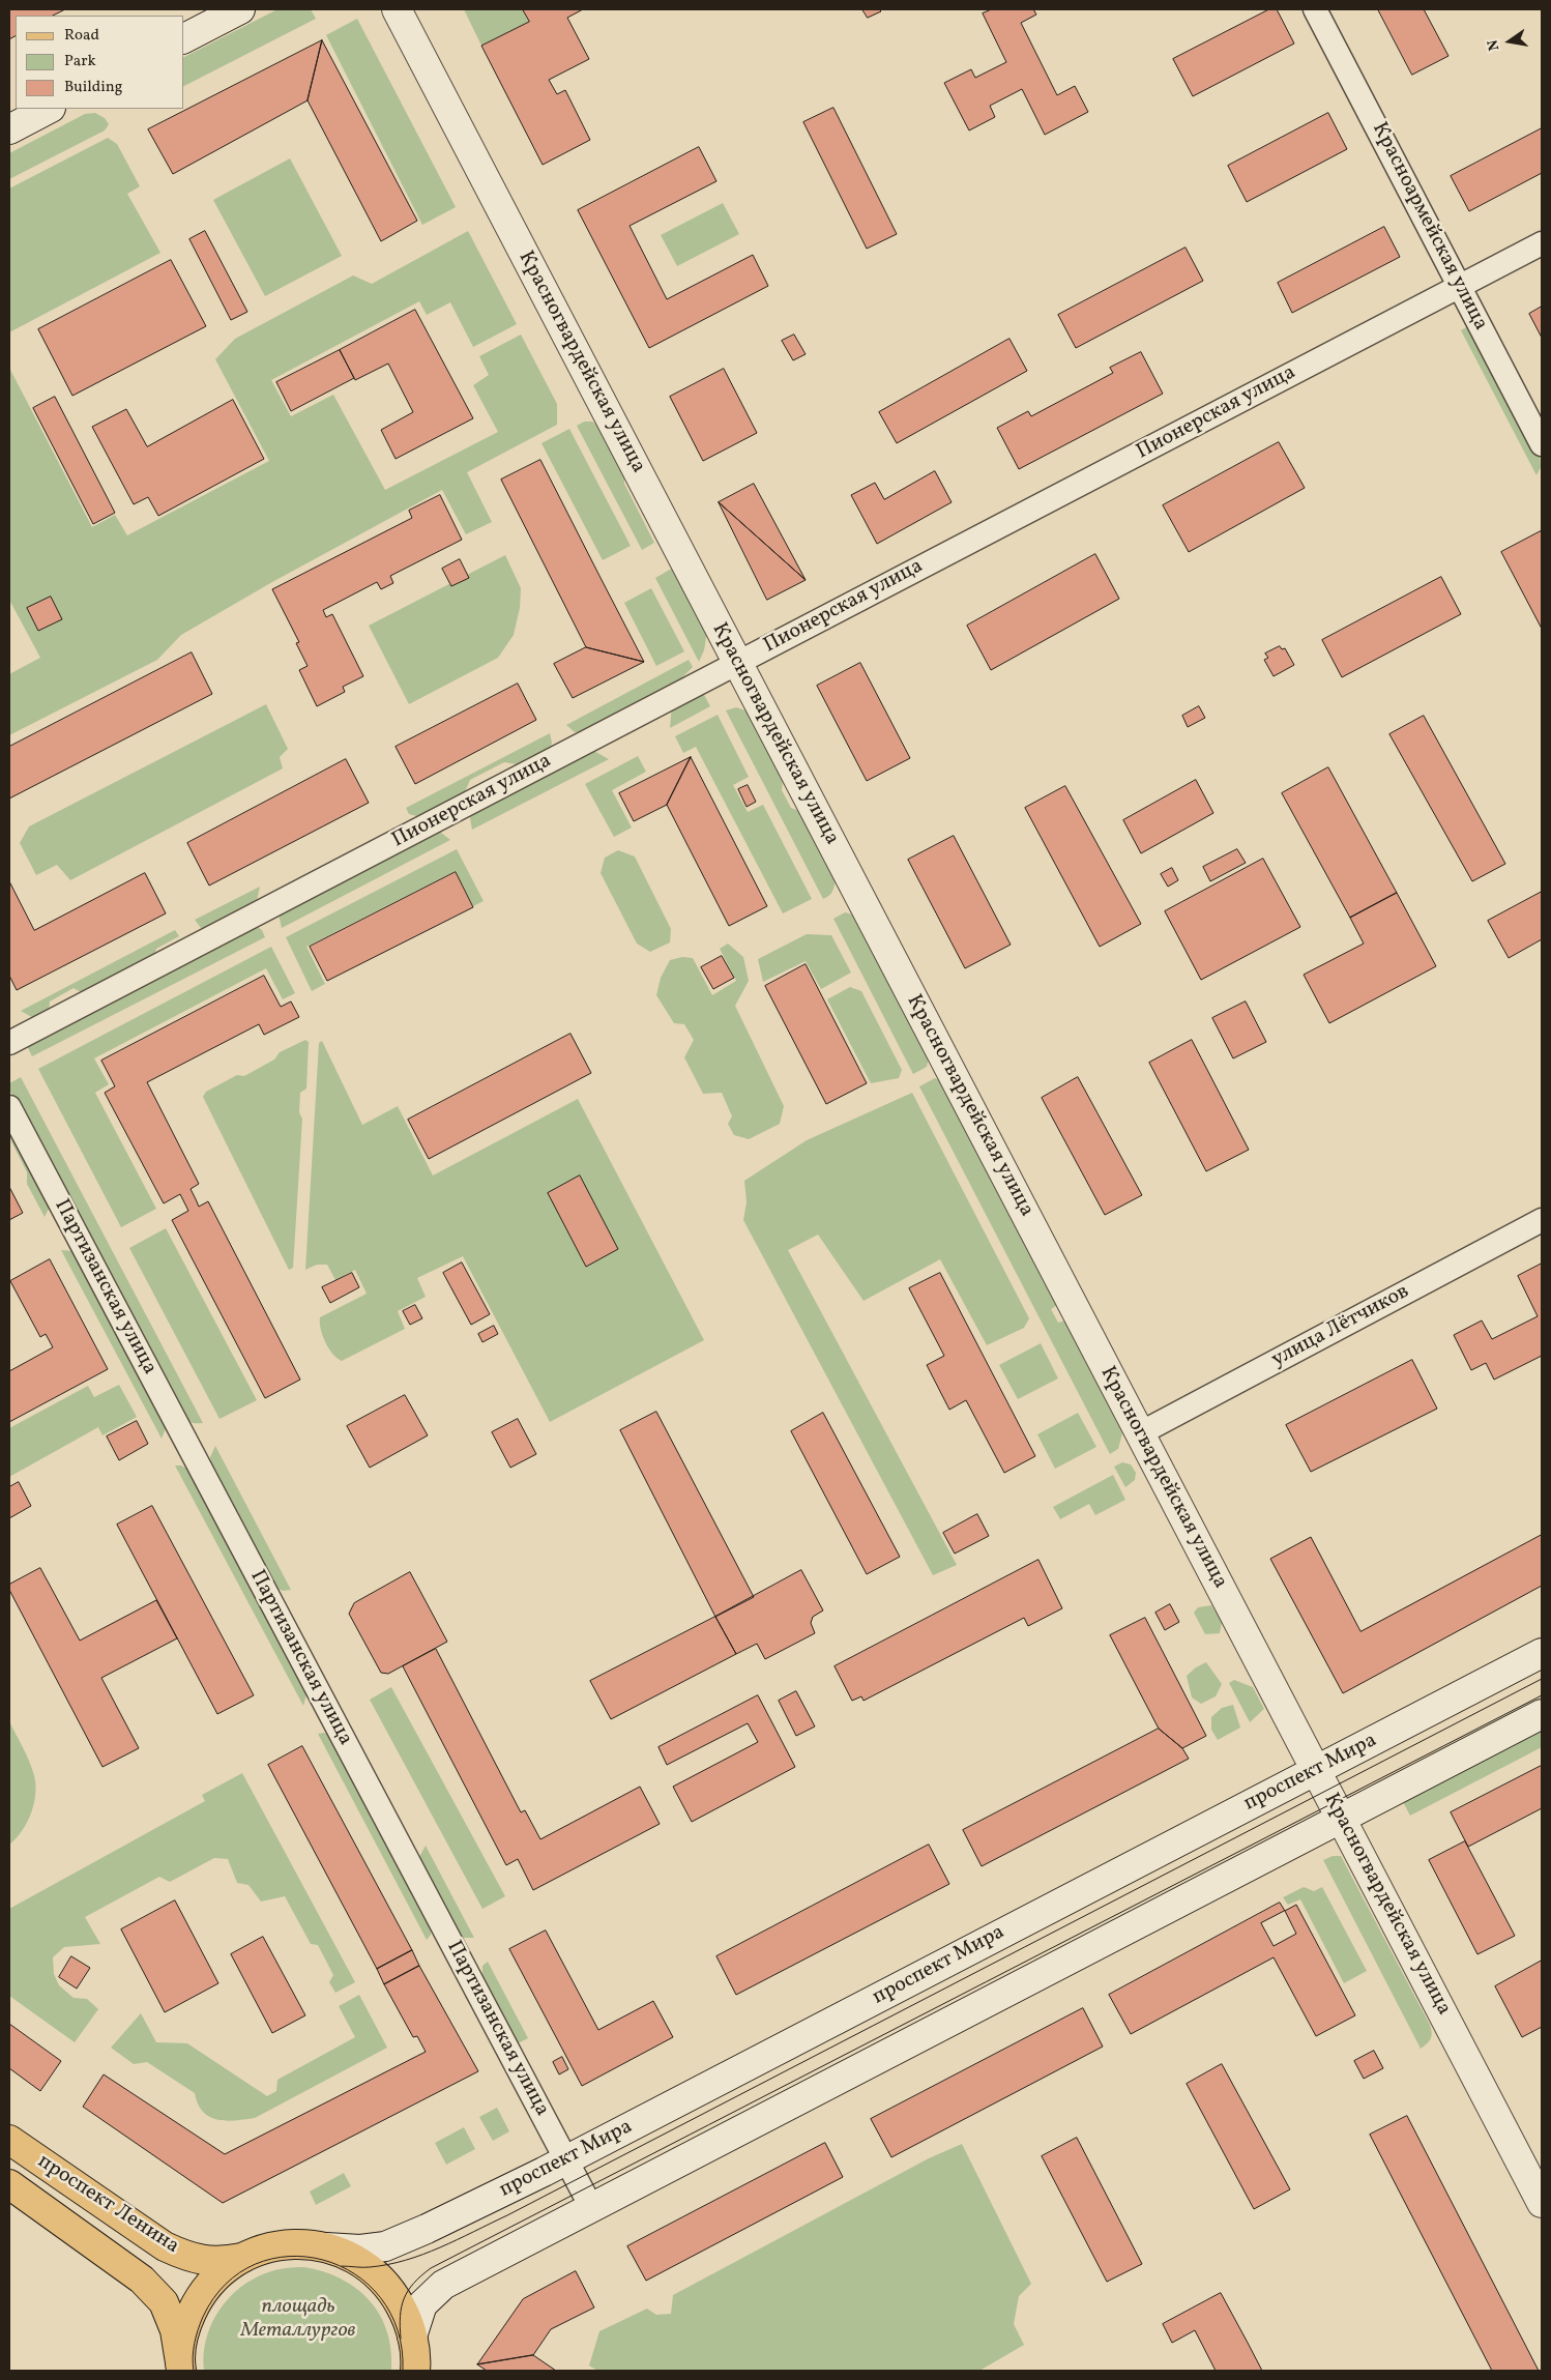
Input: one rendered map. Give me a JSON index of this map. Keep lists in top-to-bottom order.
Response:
{
  "streets": {
    "main road": ["Красногвардейская улица", "проспект Мира", "проспект Ленина"],
    "street": [
      "Красноармейская улица",
      "Пионерская улица",
      "Партизанская улица",
      "улица Лётчиков"
    ]
  },
  "crossings": [
    ["Красноармейская улица", "Пионерская улица"],
    ["Красногвардейская улица", "Пионерская улица"],
    ["Красногвардейская улица", "улица Лётчиков"],
    ["Красногвардейская улица", "проспект Мира"],
    ["Партизанская улица", "проспект Мира"]
  ],
  "parks": ["площадь Металлургов"],
  "legend": ["Road", "Park", "Building"],
  "north": "left"
}
